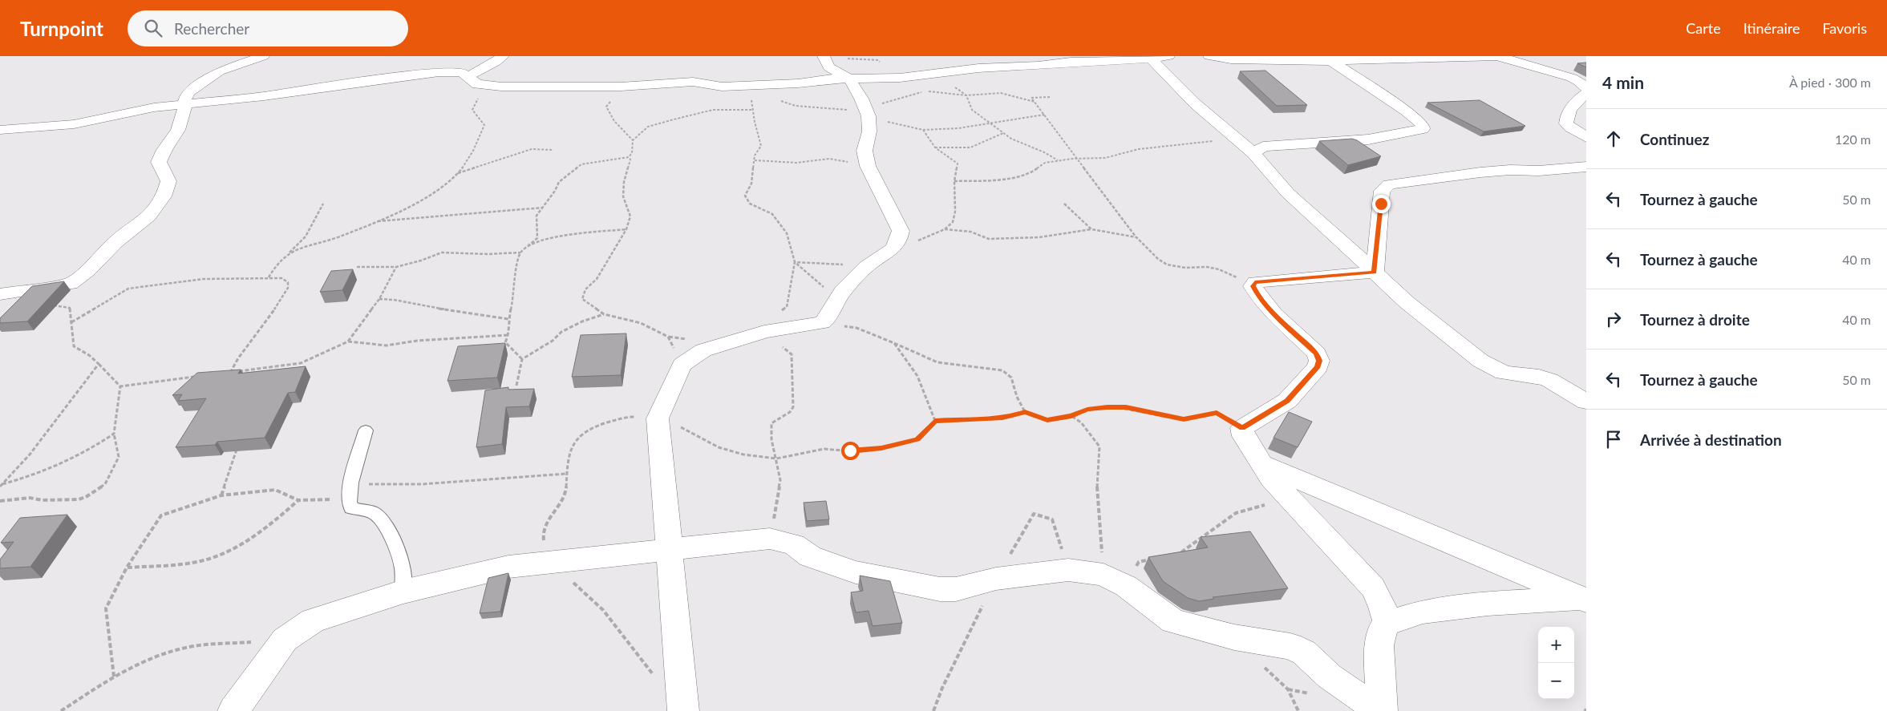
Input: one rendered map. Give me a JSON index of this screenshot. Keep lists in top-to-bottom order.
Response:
{
  "page": {
    "header": "Turnpoint",
    "search": "Rechercher",
    "nav": ["Carte", "Itinéraire", "Favoris"],
    "heading": ["4 min", "À pied · 300 m"],
    "list": [
      ["Continuez", "120 m"],
      ["Tournez à gauche", "50 m"],
      ["Tournez à gauche", "40 m"],
      ["Tournez à droite", "40 m"],
      ["Tournez à gauche", "50 m"],
      "Arrivée à destination"
    ],
    "map_buttons": ["+", "−"]
  }
}
